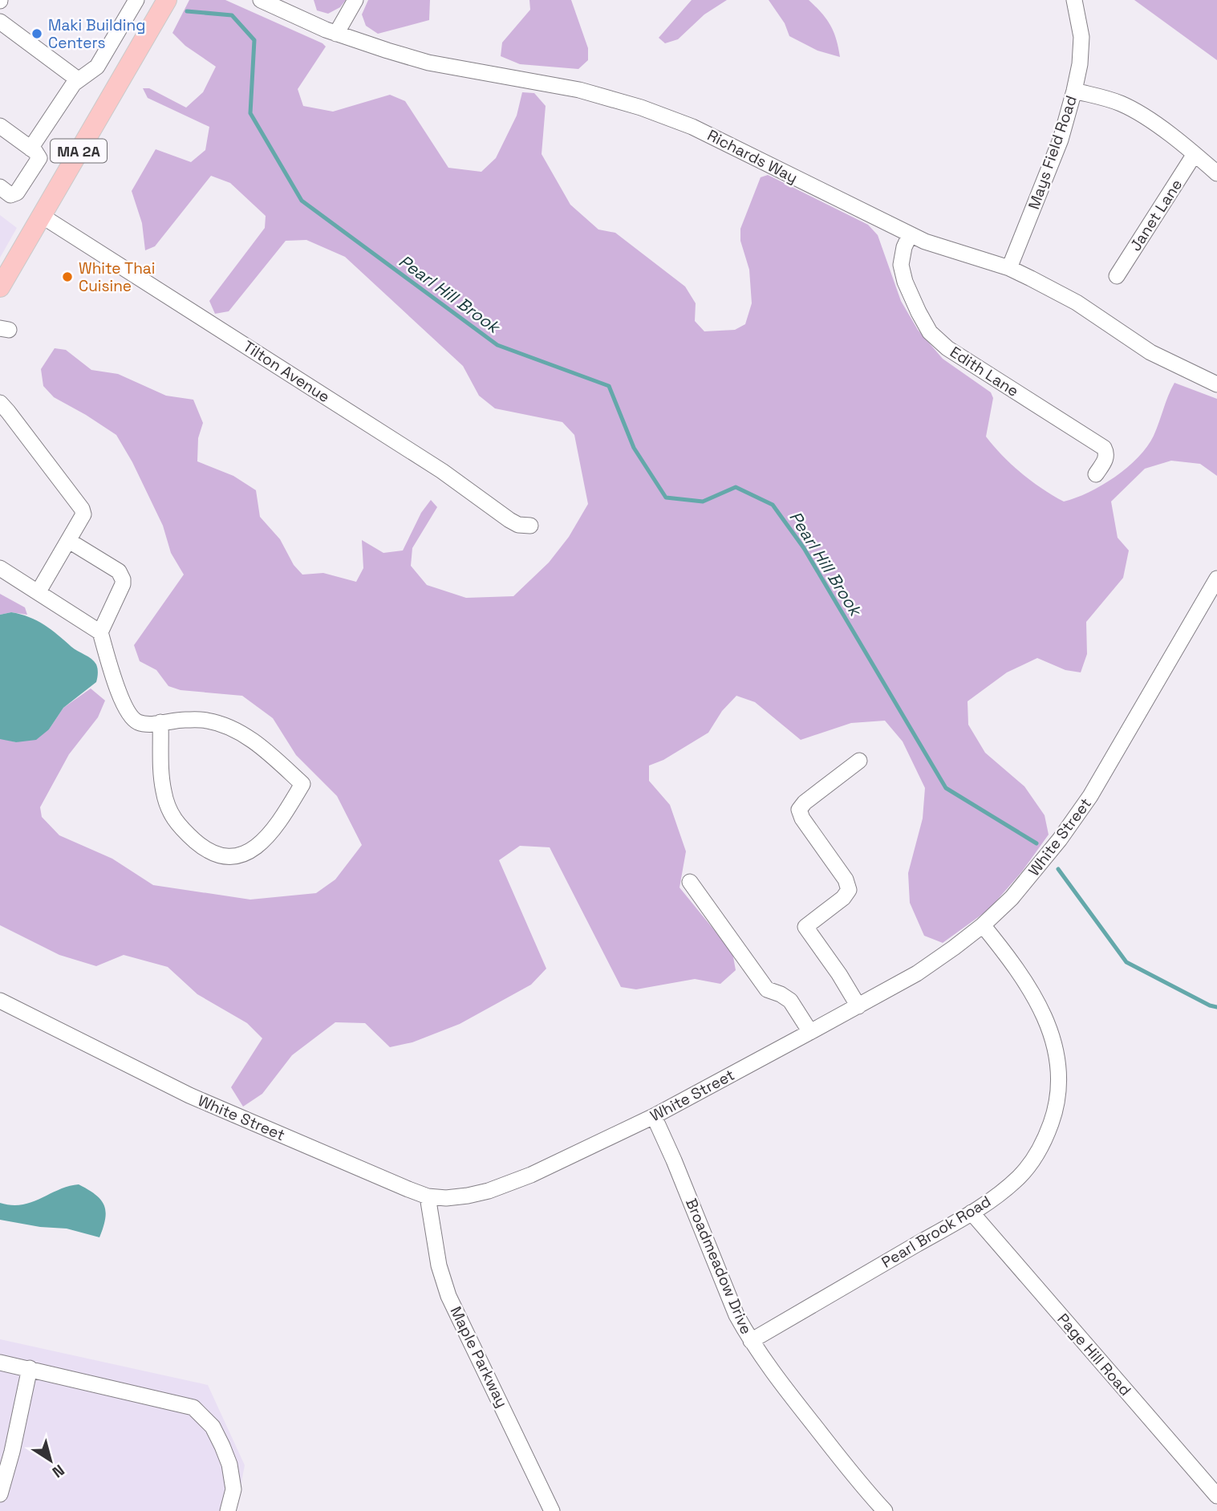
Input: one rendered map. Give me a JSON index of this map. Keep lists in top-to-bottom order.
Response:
{
  "streets": {
    "main road": ["MA 2A"],
    "street": [
      "Mays Field Road",
      "Richards Way",
      "Janet Lane",
      "Tilton Avenue",
      "Edith Lane",
      "White Street",
      "Pearl Brook Road",
      "Broadmeadow Drive",
      "Page Hill Road",
      "Maple Parkway"
    ]
  },
  "crossings": [
    ["MA 2A", "Tilton Avenue"],
    ["Mays Field Road", "Richards Way"],
    ["Richards Way", "Edith Lane"],
    ["White Street", "Pearl Brook Road"],
    ["White Street", "Broadmeadow Drive"],
    ["White Street", "Maple Parkway"],
    ["Pearl Brook Road", "Broadmeadow Drive"],
    ["Pearl Brook Road", "Page Hill Road"]
  ],
  "water": ["Pearl Hill Brook"],
  "places": ["Maki Building Centers", "White Thai Cuisine"],
  "north": "bottom right"
}
